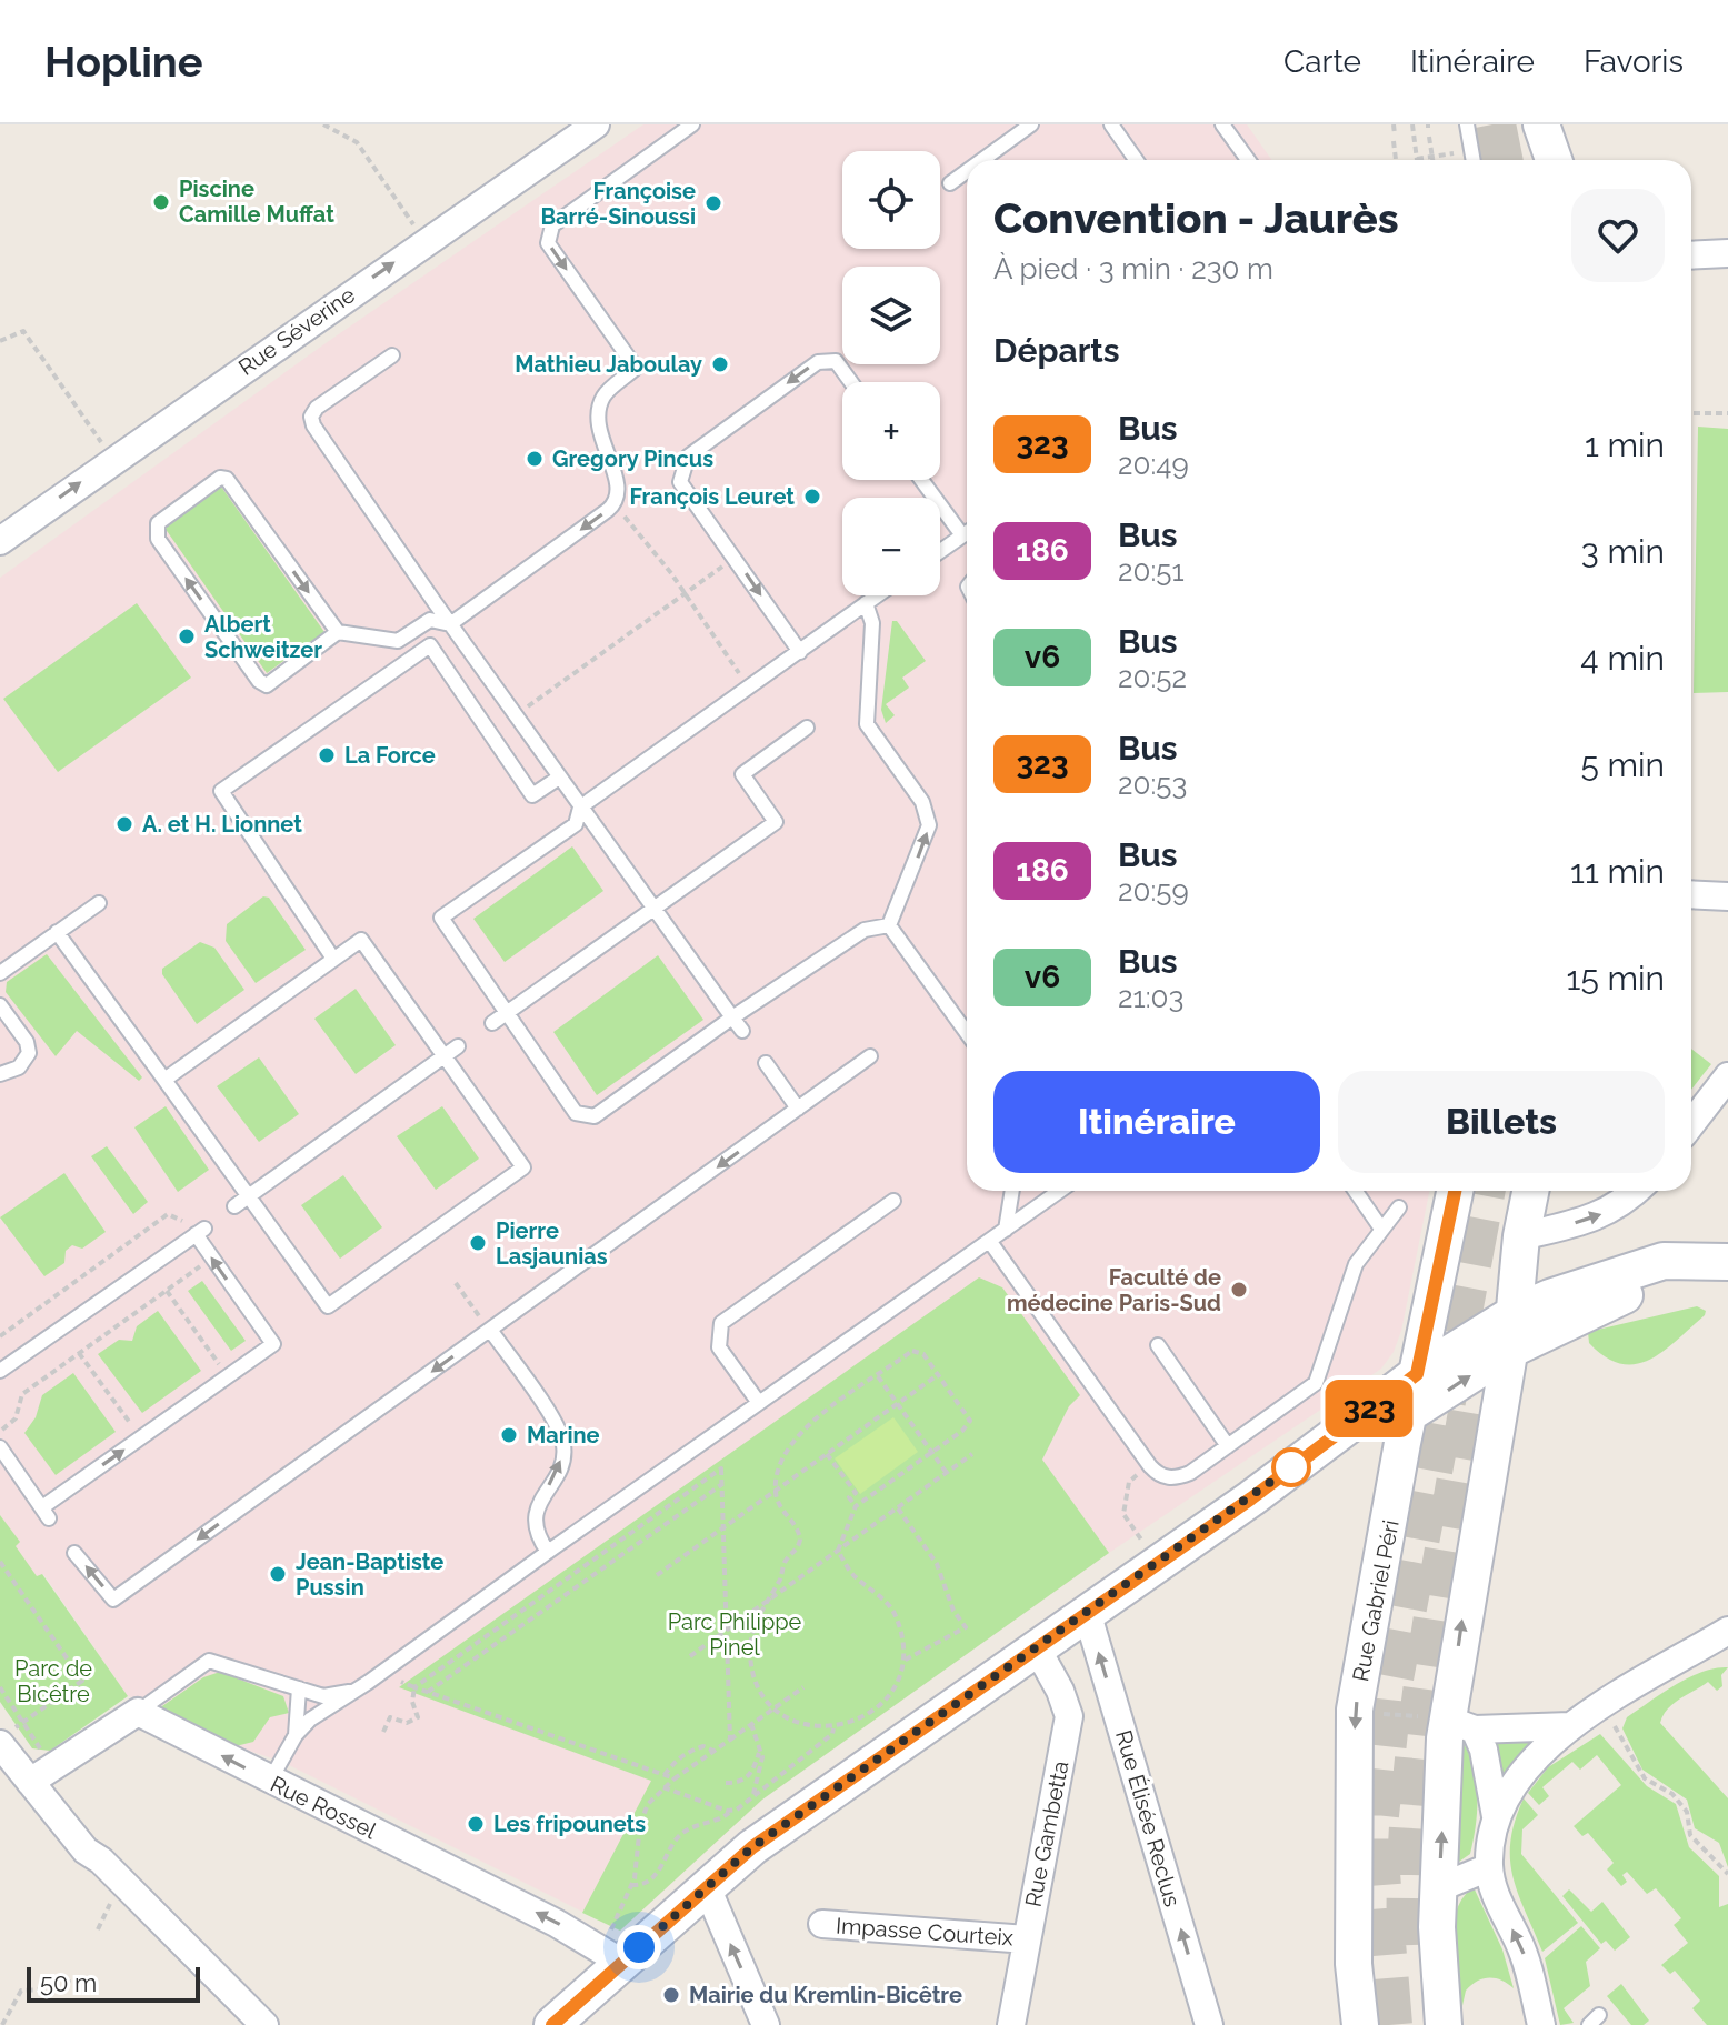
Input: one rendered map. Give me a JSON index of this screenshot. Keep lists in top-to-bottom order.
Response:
{
  "streets": {
    "main road": ["Rue Gabriel Péri"],
    "street": [
      "Rue Séverine",
      "Rue Rossel",
      "Rue Élisée Reclus",
      "Rue Gambetta",
      "Impasse Courteix"
    ]
  },
  "crossings": [
    ["Rue Gambetta", "Impasse Courteix"]
  ],
  "one_way": ["Rue Séverine", "Rue Élisée Reclus"],
  "parks": ["Parc Philippe Pinel", "Parc de Bicêtre"],
  "places": [
    "Piscine Camille Muffat",
    "Françoise Barré-Sinoussi",
    "Mathieu Jaboulay",
    "Gregory Pincus",
    "François Leuret",
    "Albert Schweitzer",
    "La Force",
    "A. et H. Lionnet",
    "Pierre Lasjaunias",
    "Faculté de médecine Paris-Sud",
    "Marine",
    "Jean-Baptiste Pussin",
    "Les fripounets",
    "Mairie du Kremlin-Bicêtre"
  ],
  "lines": ["bus line 323"],
  "scale_bar": "50 m",
  "page": {
    "header": "Hopline",
    "nav": ["Carte", "Itinéraire", "Favoris"],
    "on_map": "323",
    "map_buttons": ["+", "−"],
    "heading": [
      ["Convention - Jaurès", "À pied · 3 min · 230 m"],
      "Départs"
    ],
    "list": [
      {
        "mark": "323",
        "name": "Bus",
        "note": "20:49",
        "value": "1 min"
      },
      {
        "mark": "186",
        "name": "Bus",
        "note": "20:51",
        "value": "3 min"
      },
      {
        "mark": "v6",
        "name": "Bus",
        "note": "20:52",
        "value": "4 min"
      },
      {
        "mark": "323",
        "name": "Bus",
        "note": "20:53",
        "value": "5 min"
      },
      {
        "mark": "186",
        "name": "Bus",
        "note": "20:59",
        "value": "11 min"
      },
      {
        "mark": "v6",
        "name": "Bus",
        "note": "21:03",
        "value": "15 min"
      }
    ],
    "buttons": ["Itinéraire", "Billets"],
    "scale": "50 m"
  }
}
